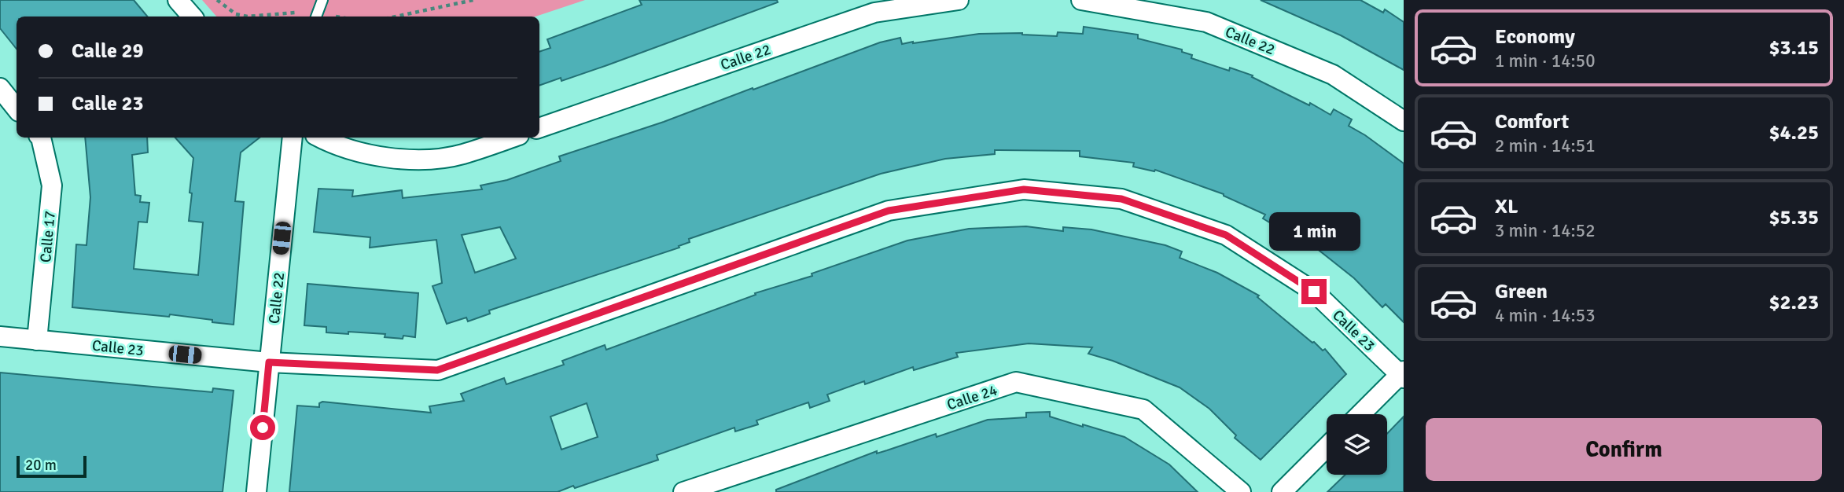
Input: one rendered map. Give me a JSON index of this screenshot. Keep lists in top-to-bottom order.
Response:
{
  "streets": {
    "street": [
      "Calle 22",
      "Calle 17",
      "Calle 23",
      "Calle 24"
    ]
  },
  "crossings": [
    ["Calle 22", "Calle 23"],
    ["Calle 17", "Calle 23"]
  ],
  "scale_bar": "20 m",
  "page": {
    "list": [
      {
        "name": "Economy",
        "note": "1 min · 14:50",
        "value": "$3.15"
      },
      {
        "name": "Comfort",
        "note": "2 min · 14:51",
        "value": "$4.25"
      },
      {
        "name": "XL",
        "note": "3 min · 14:52",
        "value": "$5.35"
      },
      {
        "name": "Green",
        "note": "4 min · 14:53",
        "value": "$2.23"
      }
    ],
    "banner": ["Calle 29", "Calle 23"],
    "bubble": "1 min",
    "buttons": "Confirm",
    "scale": "20 m"
  }
}
